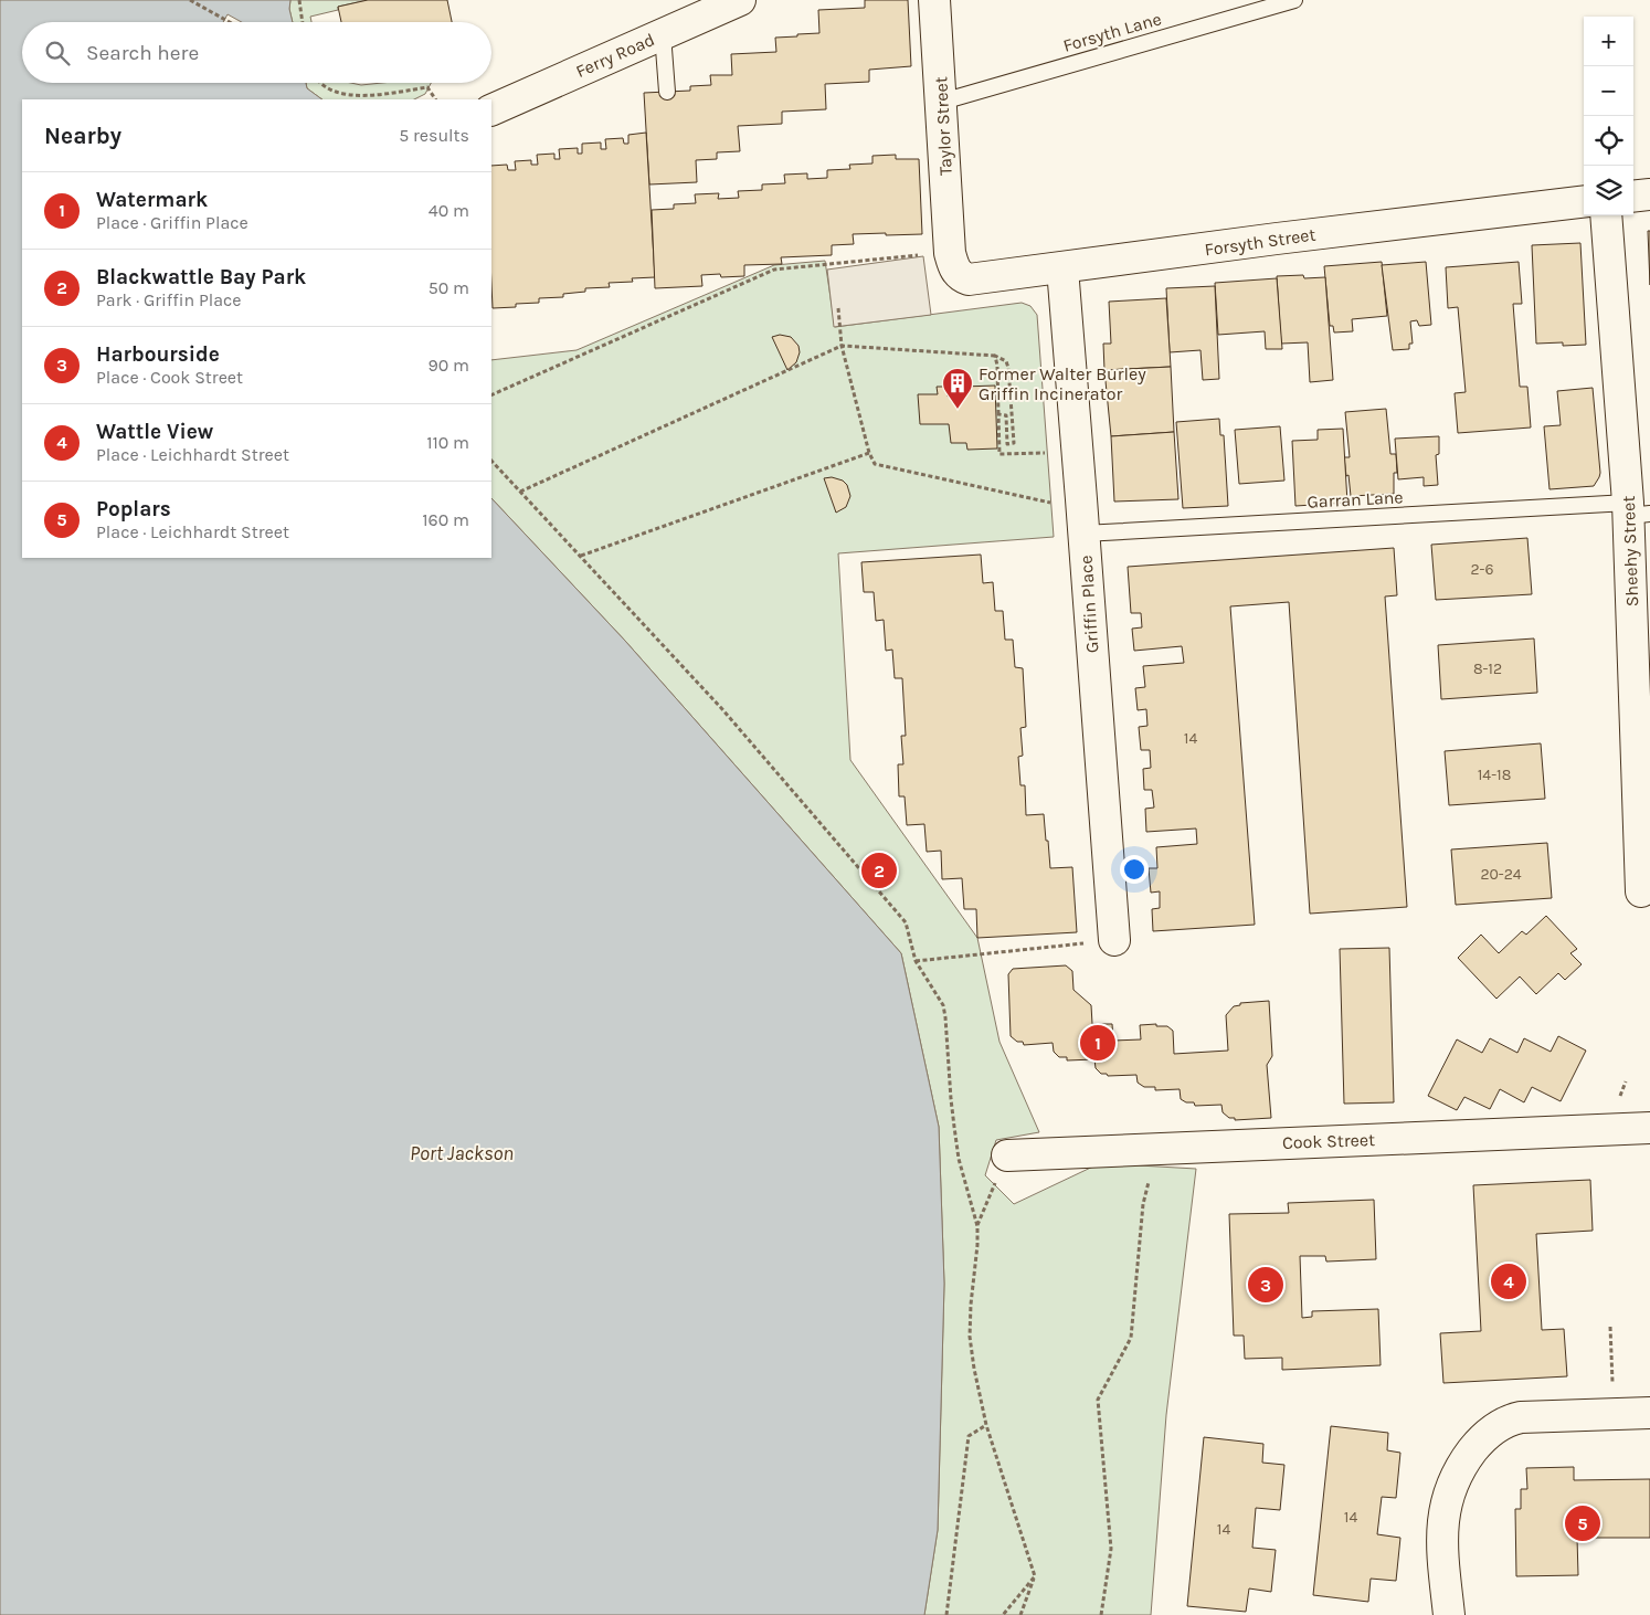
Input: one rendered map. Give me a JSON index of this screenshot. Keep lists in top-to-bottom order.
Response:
{
  "streets": {
    "street": [
      "Ferry Road",
      "Taylor Street",
      "Forsyth Street",
      "Sheehy Street",
      "Griffin Place",
      "Cook Street"
    ],
    "lane": ["Forsyth Lane", "Garran Lane"]
  },
  "crossings": [
    ["Forsyth Lane", "Taylor Street"],
    ["Taylor Street", "Forsyth Street"],
    ["Forsyth Street", "Griffin Place"],
    ["Garran Lane", "Sheehy Street"],
    ["Garran Lane", "Griffin Place"]
  ],
  "water": ["Port Jackson"],
  "places": {
    "building": ["Former Walter Burley Griffin Incinerator"]
  },
  "house_numbers": [
    "2-6",
    "8-12",
    "14",
    "14-18",
    "20-24",
    "14",
    "14"
  ],
  "page": {
    "map_buttons": ["+", "−"],
    "search": "Search here",
    "heading": ["Nearby", "5 results"],
    "list": [
      {
        "mark": "1",
        "name": "Watermark",
        "note": "Place · Griffin Place",
        "value": "40 m"
      },
      {
        "mark": "2",
        "name": "Blackwattle Bay Park",
        "note": "Park · Griffin Place",
        "value": "50 m"
      },
      {
        "mark": "3",
        "name": "Harbourside",
        "note": "Place · Cook Street",
        "value": "90 m"
      },
      {
        "mark": "4",
        "name": "Wattle View",
        "note": "Place · Leichhardt Street",
        "value": "110 m"
      },
      {
        "mark": "5",
        "name": "Poplars",
        "note": "Place · Leichhardt Street",
        "value": "160 m"
      }
    ],
    "pins": [
      "2",
      "1",
      "4",
      "3",
      "5"
    ]
  }
}
